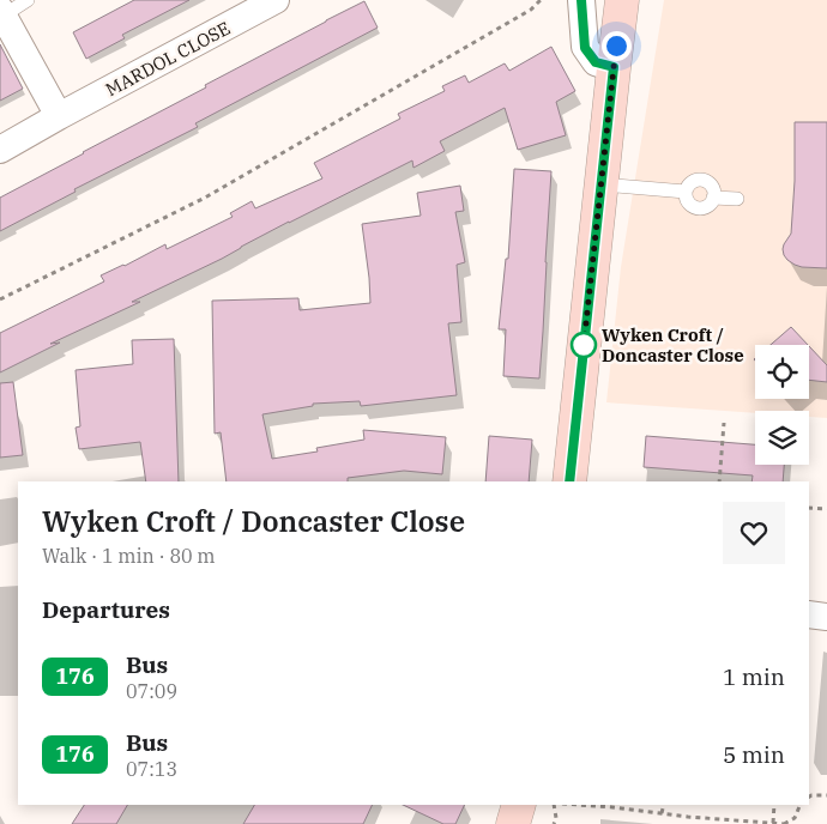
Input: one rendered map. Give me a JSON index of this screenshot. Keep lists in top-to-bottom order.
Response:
{
  "streets": {
    "street": ["MARDOL CLOSE"]
  },
  "places": ["Wyken Croft / Doncaster Close"],
  "lines": ["bus line 176"],
  "page": {
    "heading": [
      ["Wyken Croft / Doncaster Close", "Walk · 1 min · 80 m"],
      "Departures"
    ],
    "list": [
      {
        "mark": "176",
        "name": "Bus",
        "note": "07:09",
        "value": "1 min"
      },
      {
        "mark": "176",
        "name": "Bus",
        "note": "07:13",
        "value": "5 min"
      }
    ]
  }
}
